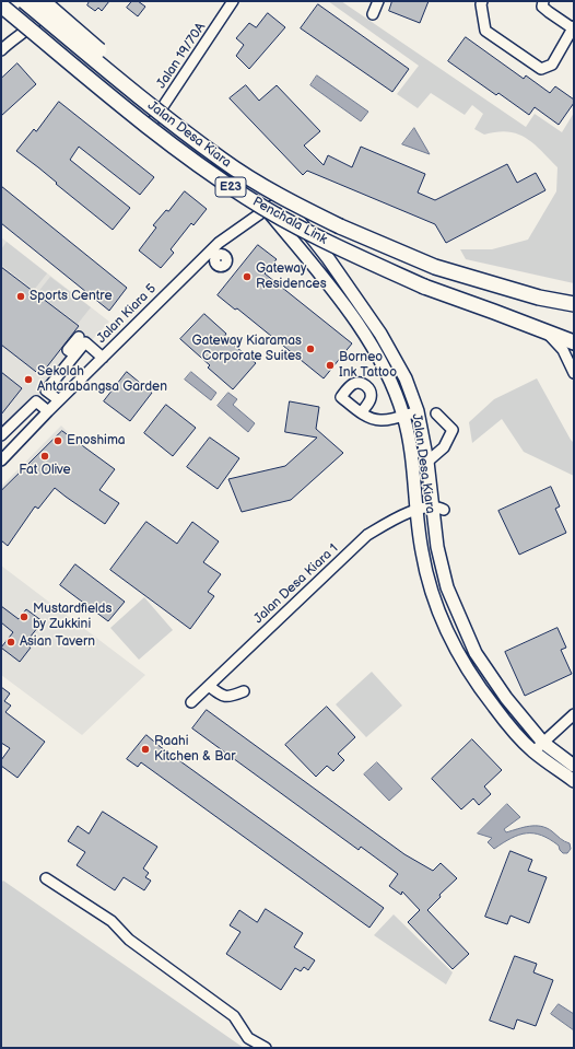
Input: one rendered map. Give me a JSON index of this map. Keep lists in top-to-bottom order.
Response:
{
  "streets": {
    "highway": ["E23", "Penchala Link"],
    "main road": ["Jalan Desa Kiara"],
    "street": ["Jalan 19/70A", "Jalan Kiara 5", "Jalan Desa Kiara 1"]
  },
  "crossings": [
    ["Jalan 19/70A", "Jalan Desa Kiara"],
    ["Jalan Desa Kiara", "Jalan Kiara 5"],
    ["Jalan Desa Kiara", "Jalan Desa Kiara 1"]
  ],
  "places": [
    "Gateway Residences",
    "Sports Centre",
    "Gateway Kiaramas Corporate Suites",
    "Borneo Ink Tattoo",
    "Sekolah Antarabangsa Garden",
    "Enoshima",
    "Fat Olive",
    "Mustardfields by Zukkini",
    "Asian Tavern",
    "Raahi Kitchen & Bar"
  ]
}
